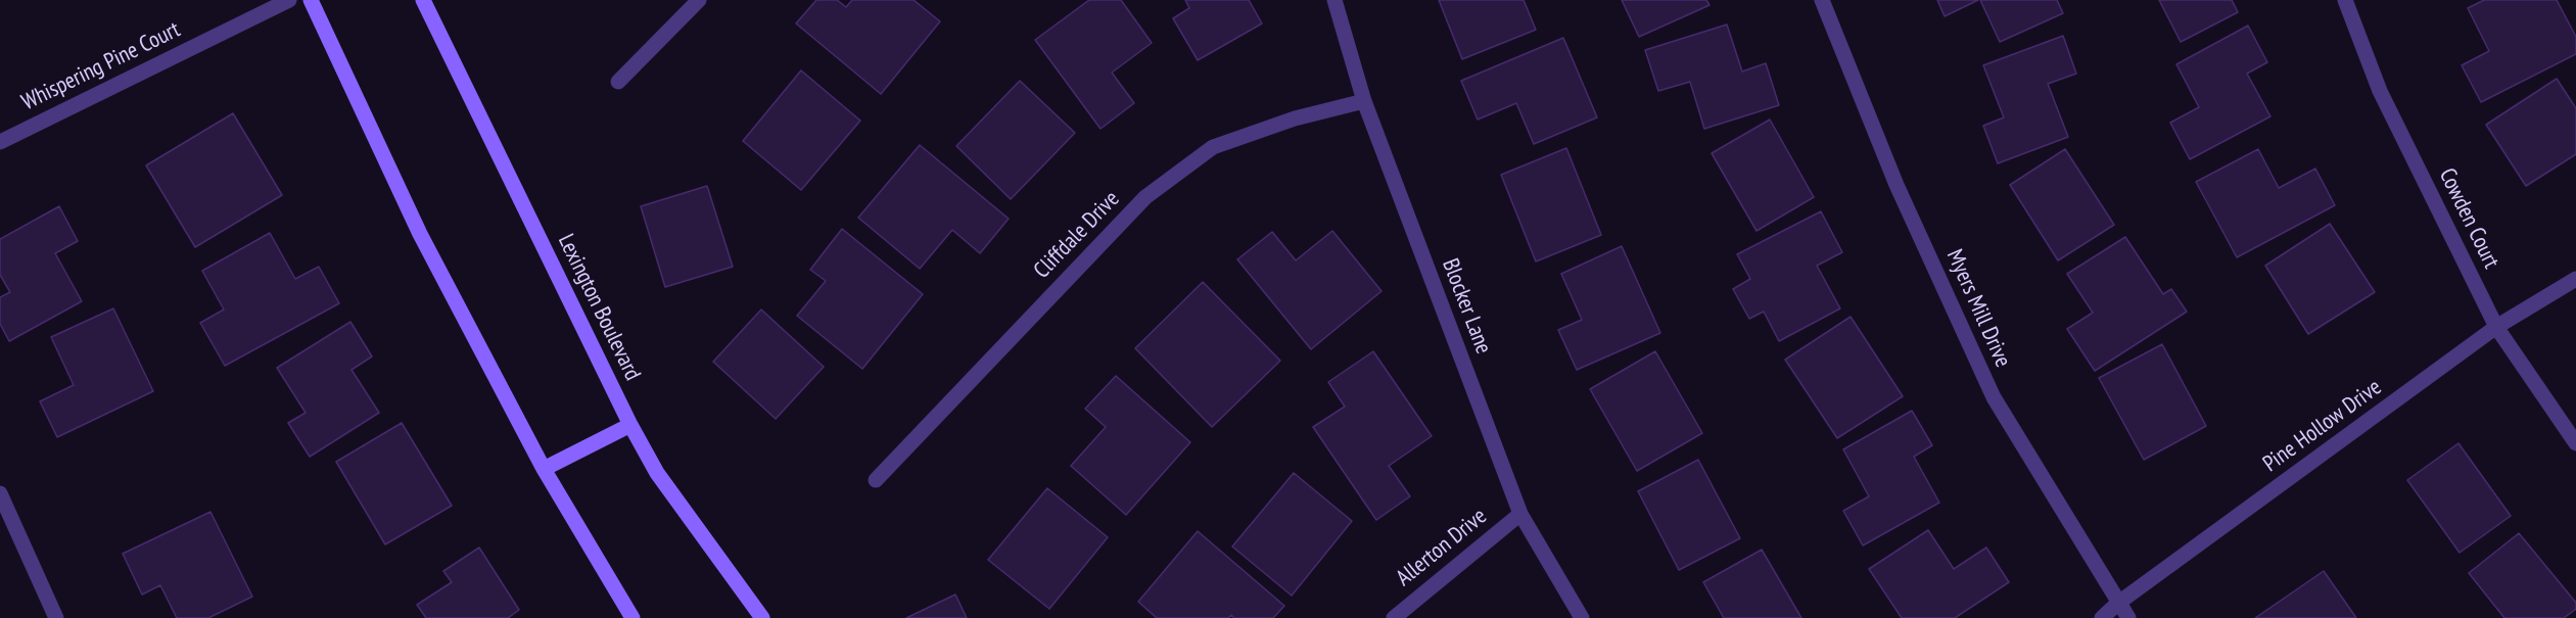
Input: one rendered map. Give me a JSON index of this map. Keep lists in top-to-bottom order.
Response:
{
  "streets": {
    "street": [
      "Whispering Pine Court",
      "Cowden Court",
      "Cliffdale Drive",
      "Blocker Lane",
      "Lexington Boulevard",
      "Myers Mill Drive",
      "Pine Hollow Drive",
      "Allerton Drive"
    ]
  },
  "crossings": [
    ["Cowden Court", "Pine Hollow Drive"],
    ["Cliffdale Drive", "Blocker Lane"],
    ["Blocker Lane", "Allerton Drive"],
    ["Myers Mill Drive", "Pine Hollow Drive"]
  ]
}
